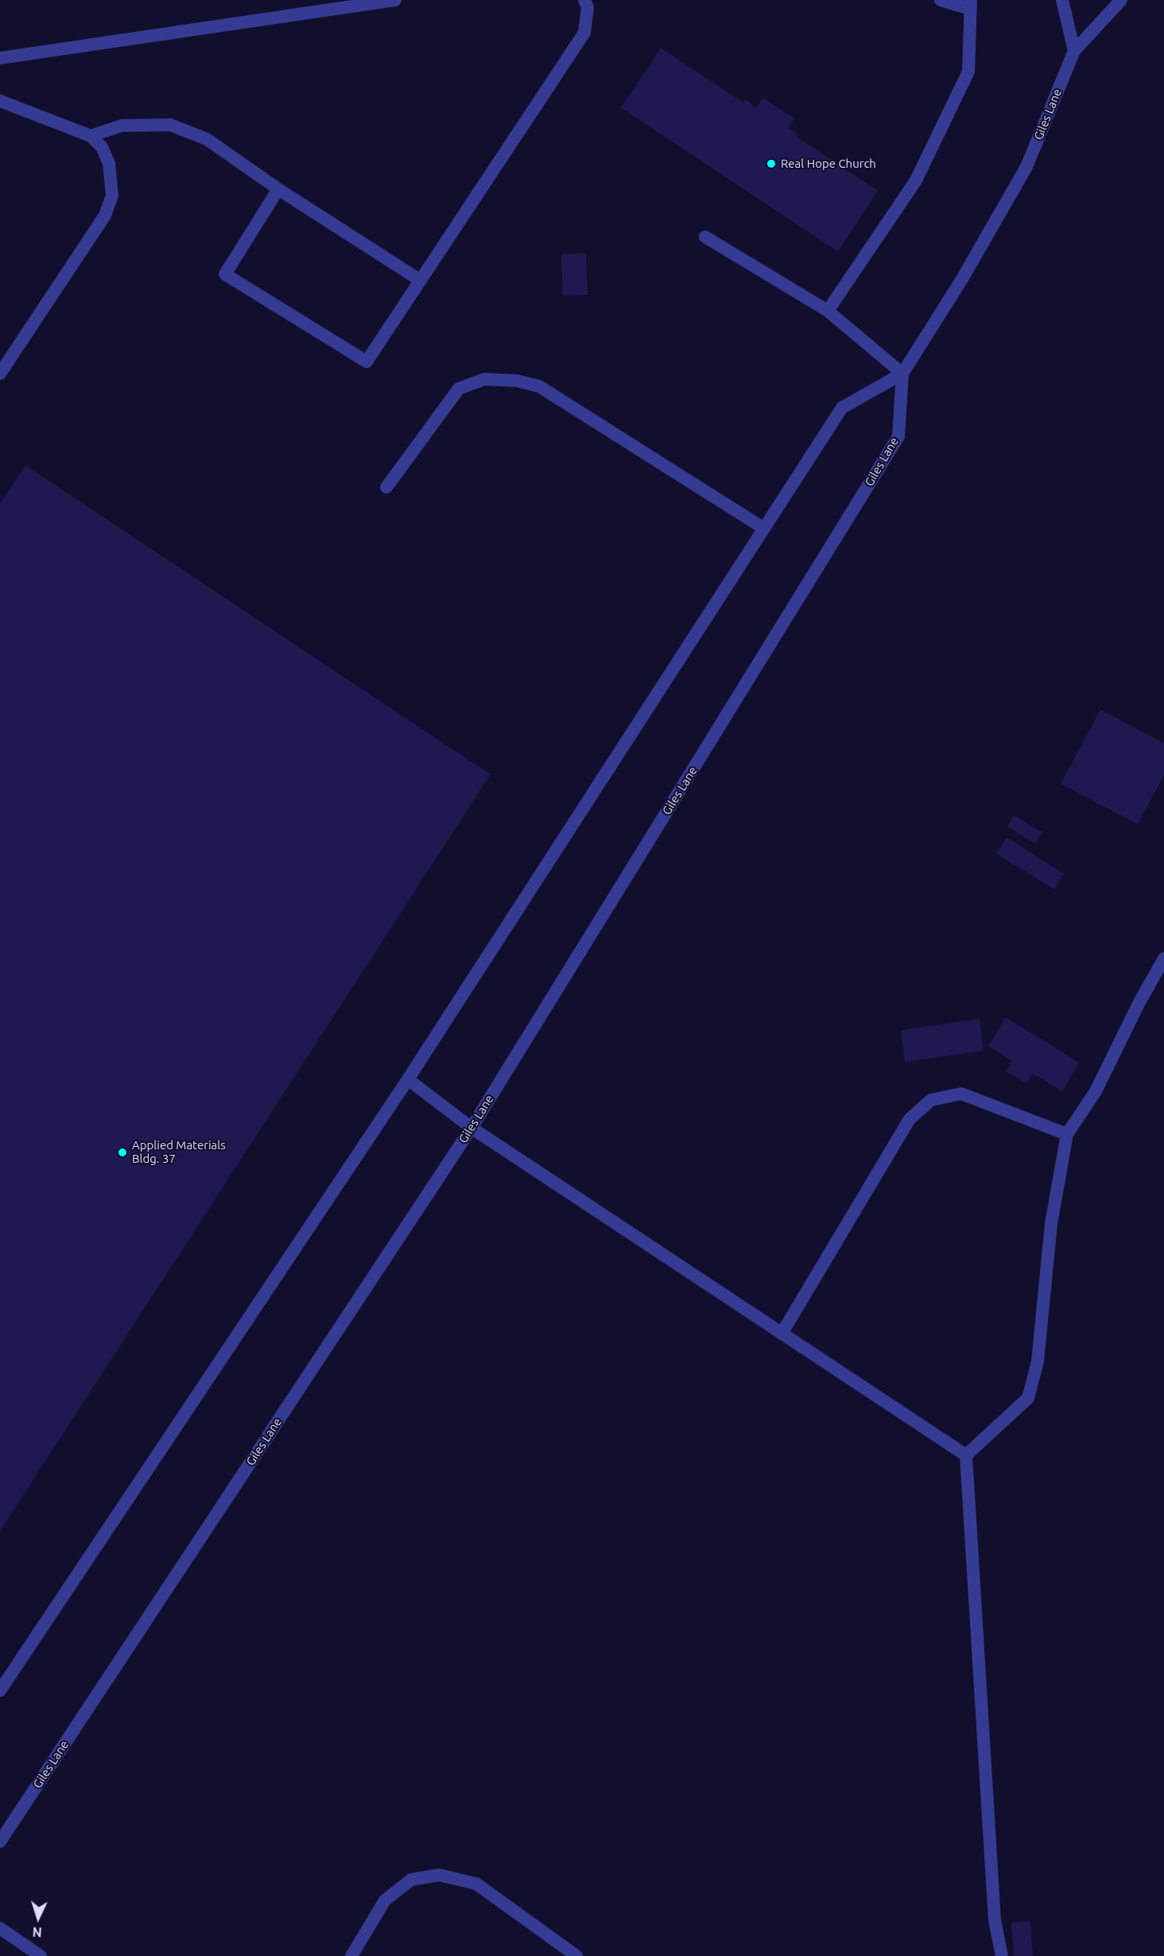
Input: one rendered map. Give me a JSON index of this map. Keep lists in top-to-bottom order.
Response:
{
  "streets": {
    "street": ["Giles Lane"]
  },
  "places": ["Real Hope Church", "Applied Materials Bldg. 37"],
  "north": "bottom"
}
